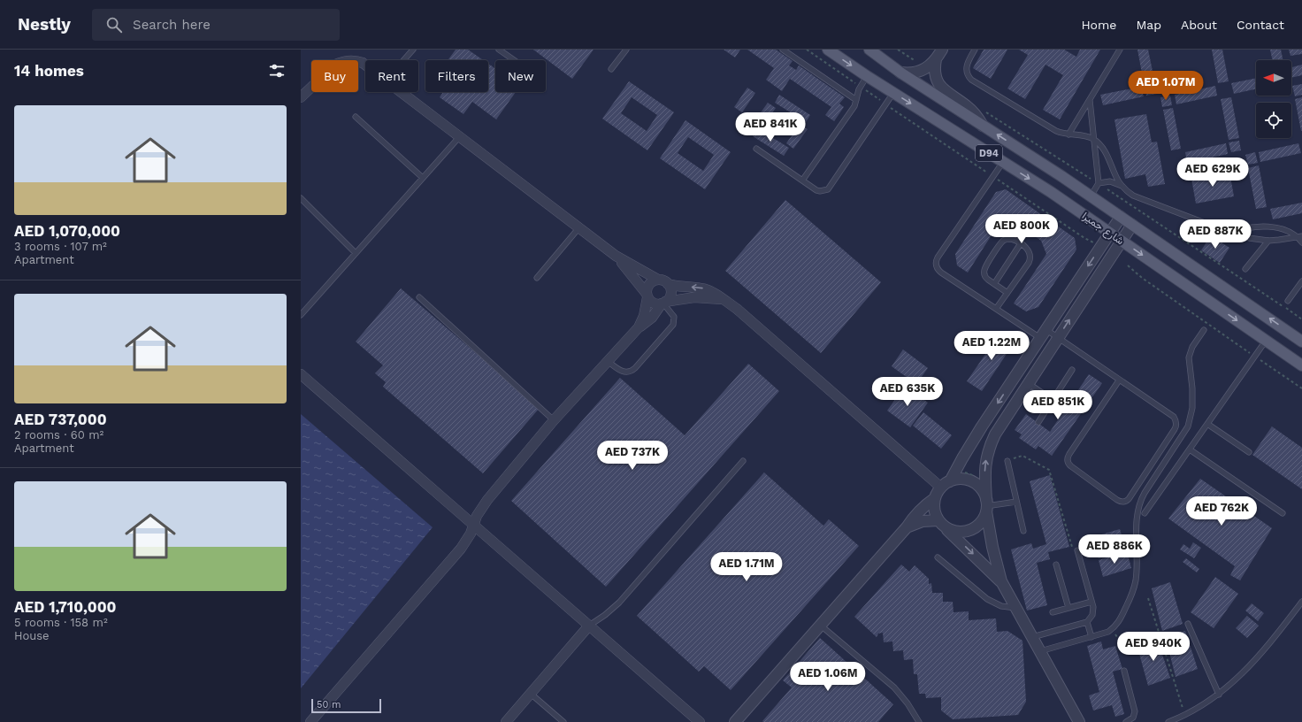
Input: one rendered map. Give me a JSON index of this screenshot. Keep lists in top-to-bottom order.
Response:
{
  "streets": {
    "main road": ["D94", "شارع جميرا"]
  },
  "scale_bar": "50 m",
  "north": "left",
  "page": {
    "header": "Nestly",
    "search": "Search here",
    "nav": [
      "Home",
      "Map",
      "About",
      "Contact"
    ],
    "heading": "14 homes",
    "chip": [
      "Buy",
      "Rent",
      "Filters",
      "New"
    ],
    "price": [
      "AED 1.07M",
      "AED 841K",
      "AED 629K",
      "AED 800K",
      "AED 887K",
      "AED 1.22M",
      "AED 635K",
      "AED 851K",
      "AED 737K",
      "AED 762K",
      "AED 886K",
      "AED 1.71M",
      "AED 940K",
      "AED 1.06M"
    ],
    "list": [
      {
        "name": "AED 1,070,000",
        "note": "3 rooms · 107 m² · Apartment"
      },
      {
        "name": "AED 737,000",
        "note": "2 rooms · 60 m² · Apartment"
      },
      {
        "name": "AED 1,710,000",
        "note": "5 rooms · 158 m² · House"
      }
    ],
    "scale": "50 m"
  }
}
